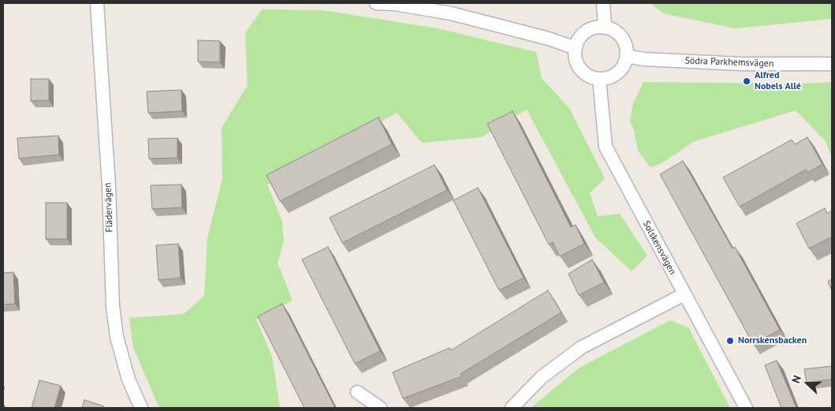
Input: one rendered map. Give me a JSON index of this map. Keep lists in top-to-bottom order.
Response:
{
  "streets": {
    "street": ["Södra Parkhemsvägen", "Flädervägen", "Solskensvägen"]
  },
  "crossings": [
    ["Södra Parkhemsvägen", "Solskensvägen"]
  ],
  "places": ["Alfred Nobels Allé", "Norrskensbacken"],
  "north": "left"
}
